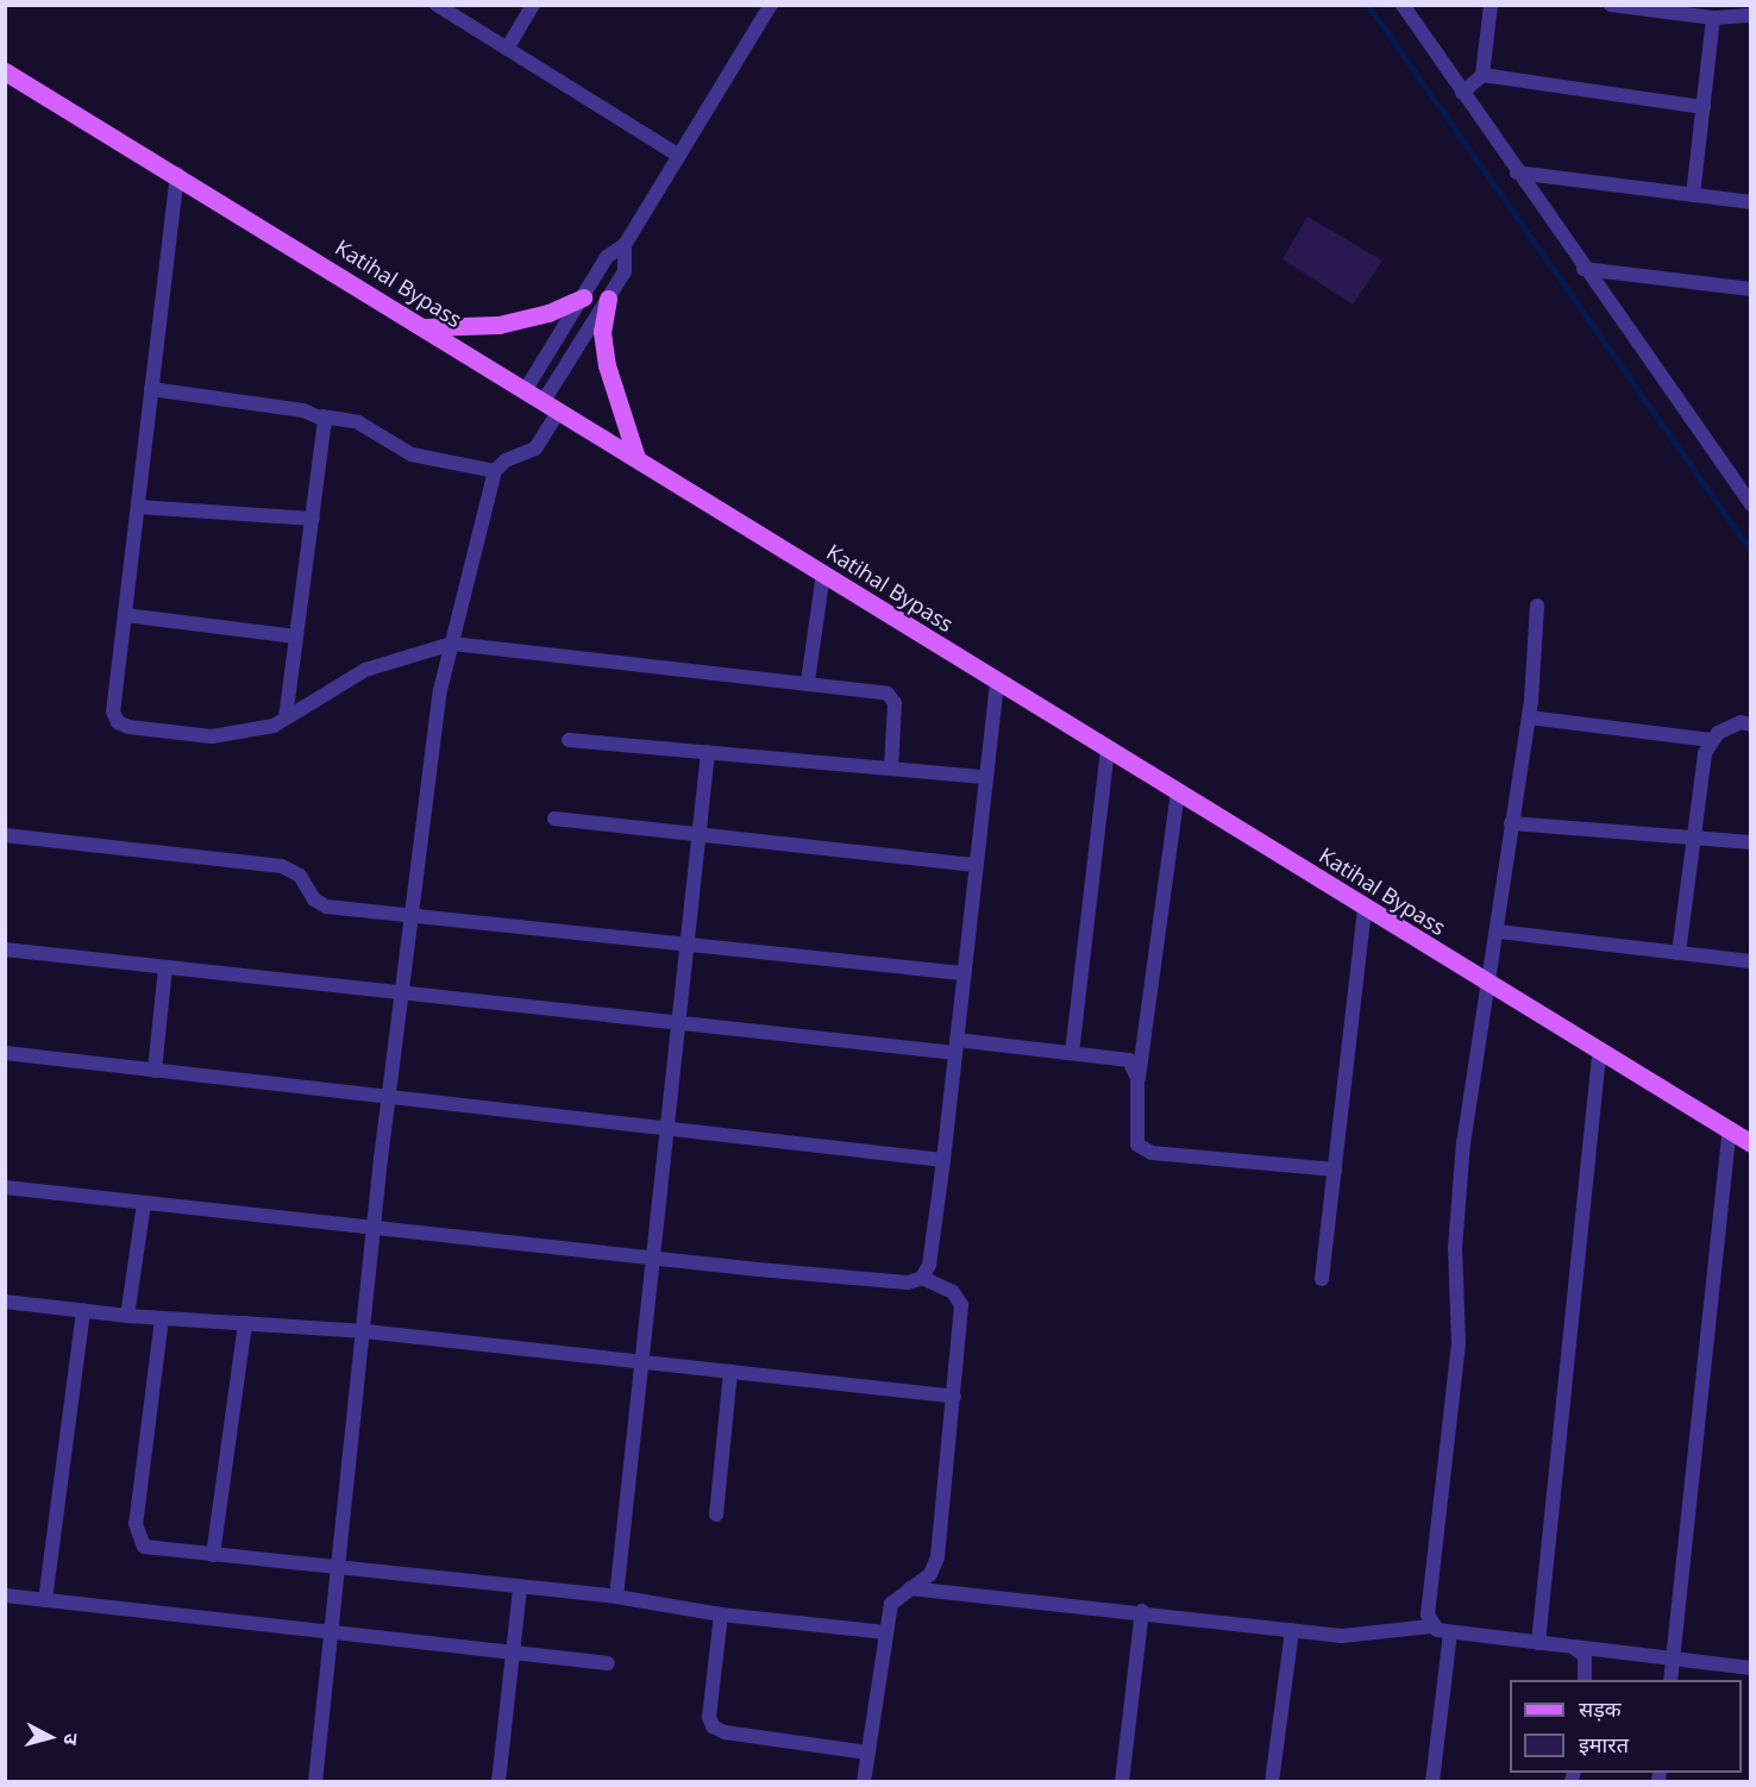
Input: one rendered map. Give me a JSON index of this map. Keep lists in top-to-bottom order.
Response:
{
  "streets": {
    "main road": ["Katihal Bypass"]
  },
  "legend": ["सड़क", "इमारत"],
  "north": "right"
}
